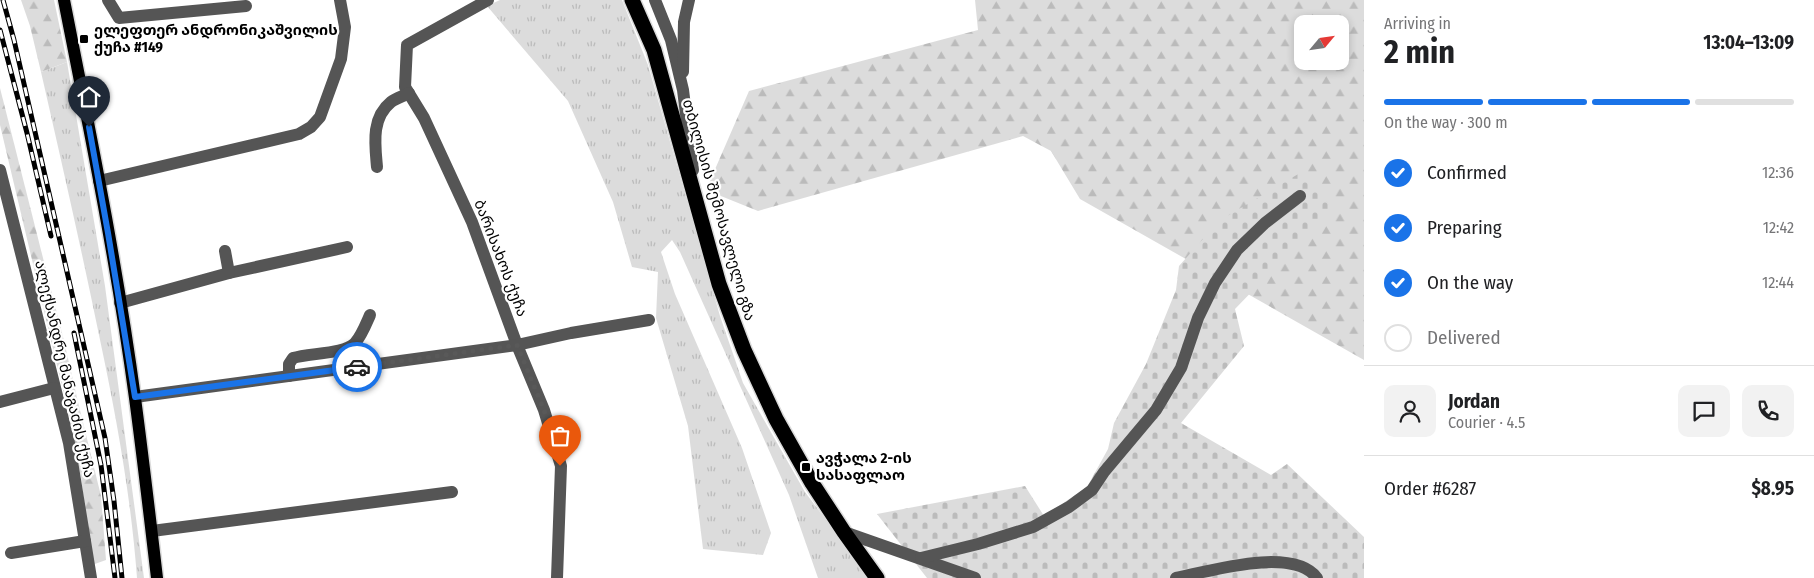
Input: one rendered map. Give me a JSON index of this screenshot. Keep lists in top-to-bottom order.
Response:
{
  "streets": {
    "highway": ["თბილისის შემოსავლელი გზა"],
    "street": ["ბარისახოს ქუჩა", "ალექსანდრე მანაგაძის ქუჩა"]
  },
  "places": {
    "transit": ["ელეფთერ ანდრონიკაშვილის ქუჩა #149", "ავჭალა 2-ის სასაფლაო"]
  },
  "north": "top right",
  "page": {
    "heading": ["2 min", "Arriving in", "13:04–13:09"],
    "panel": [
      "Jordan",
      "Courier · 4.5",
      "Order #6287",
      "$8.95"
    ],
    "bar": "On the way · 300 m",
    "list": [
      ["Confirmed", "12:36"],
      ["Preparing", "12:42"],
      ["On the way", "12:44"],
      "Delivered"
    ]
  }
}
